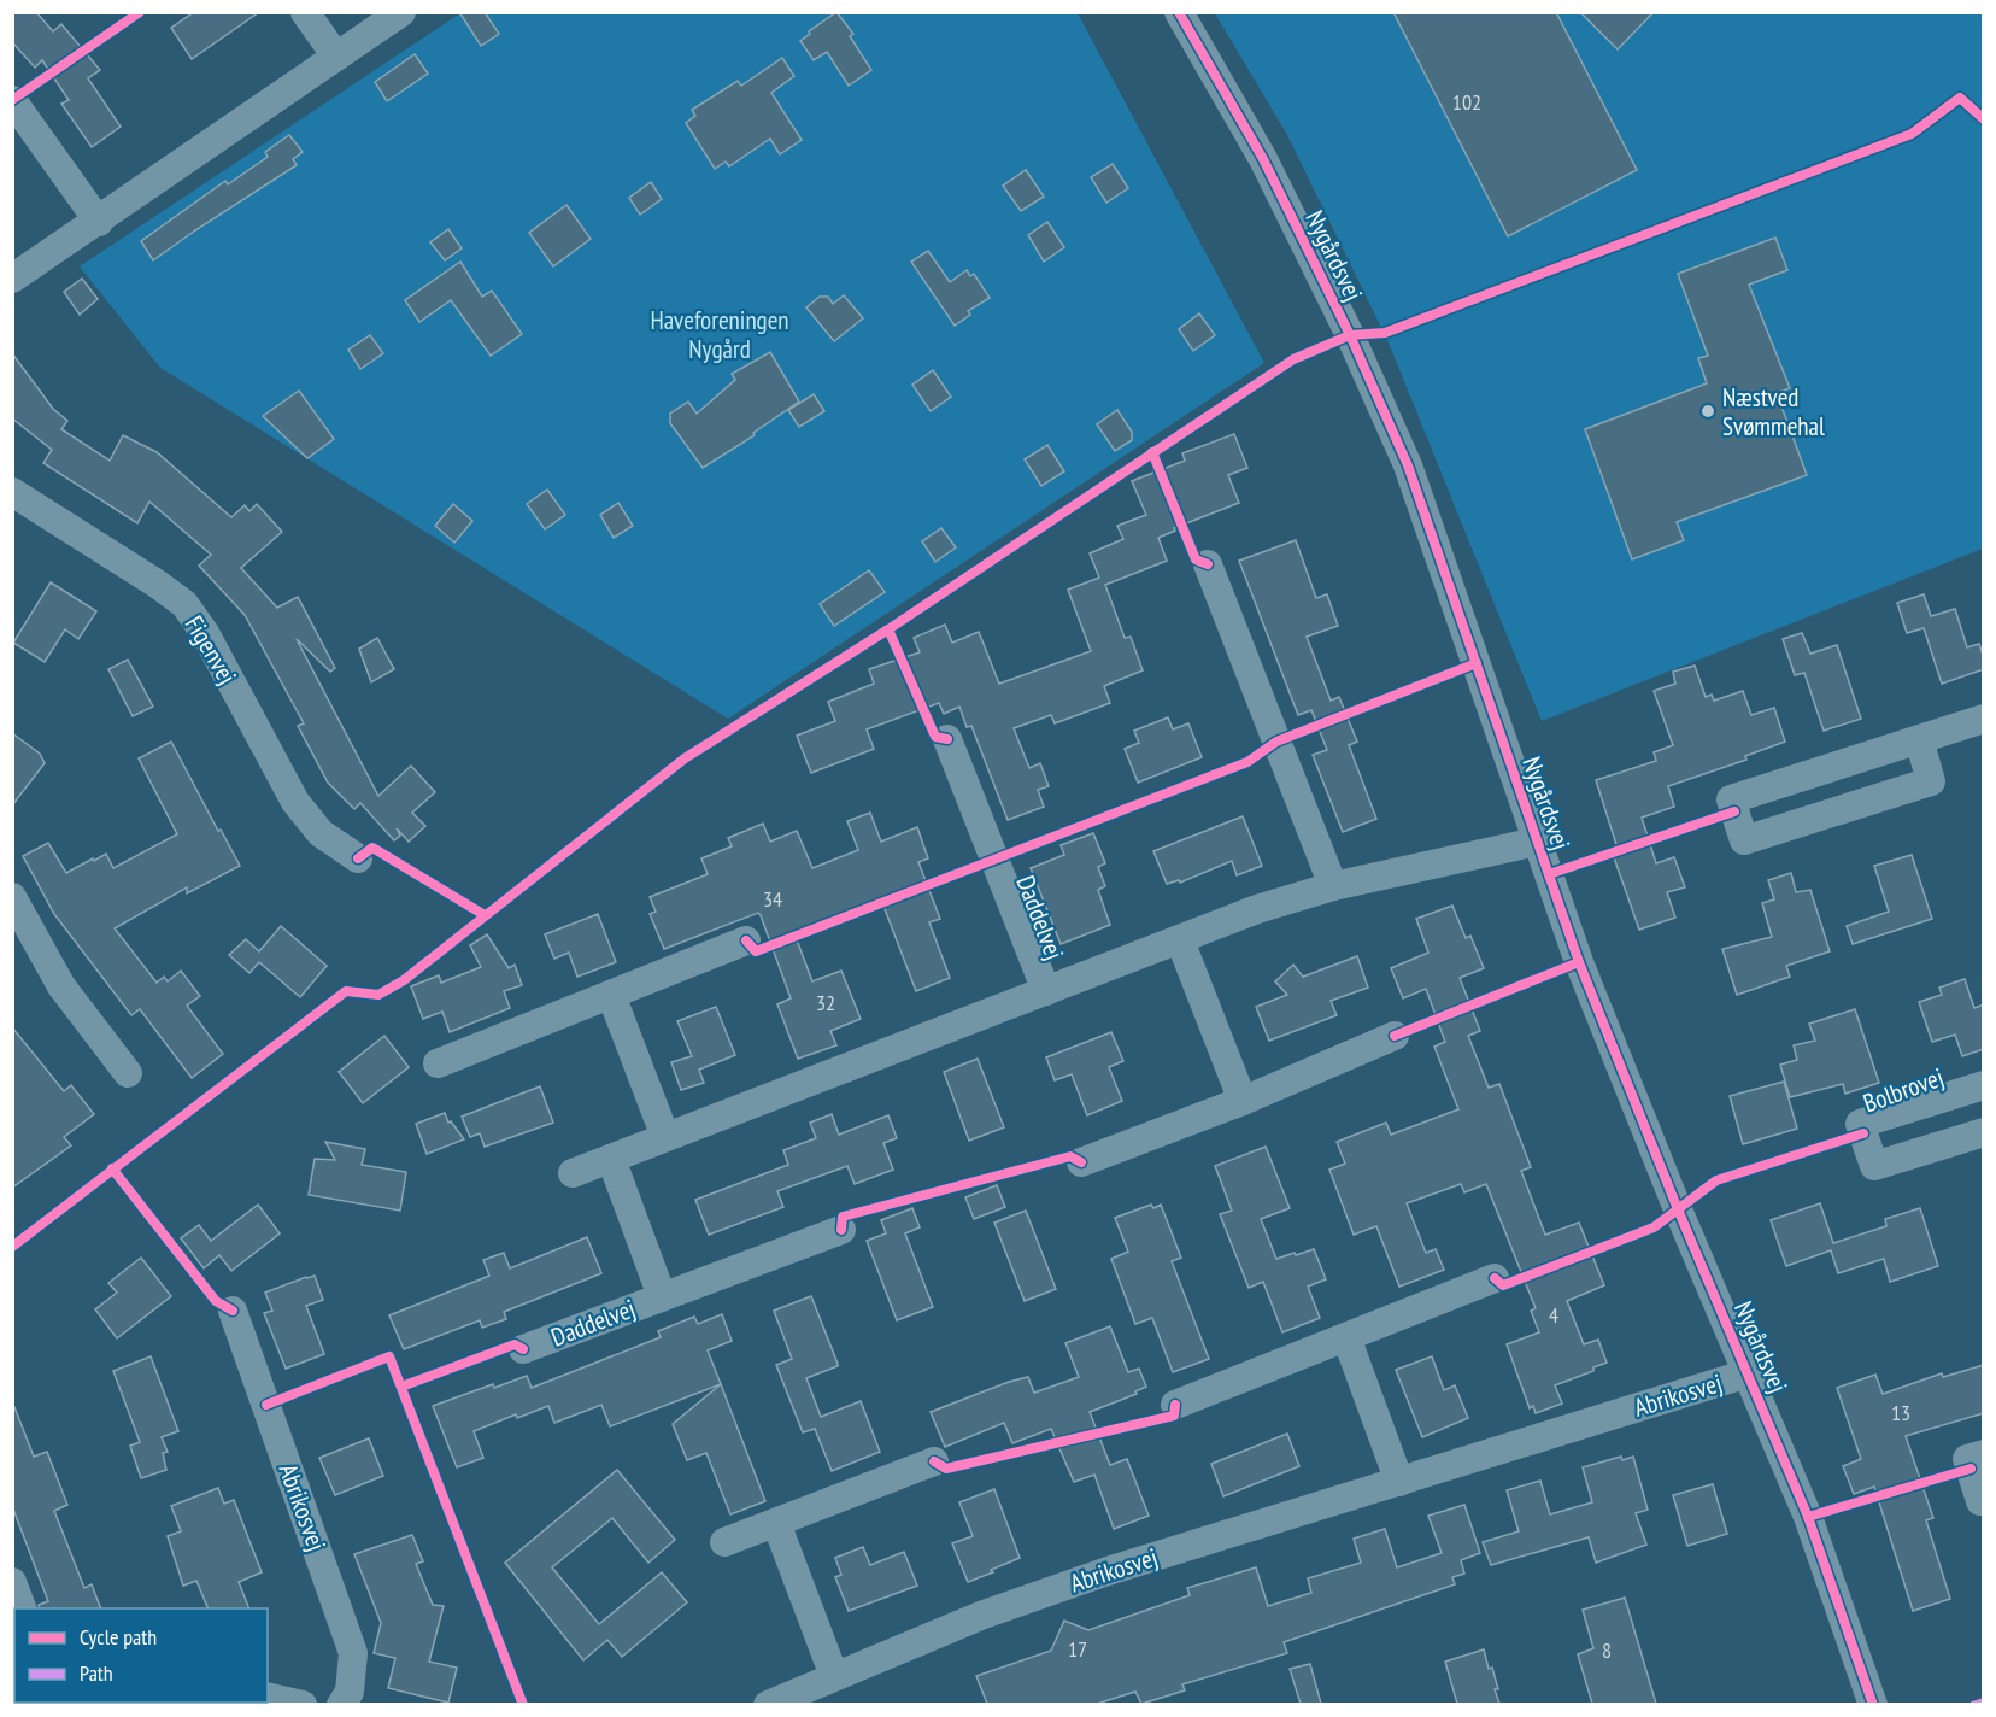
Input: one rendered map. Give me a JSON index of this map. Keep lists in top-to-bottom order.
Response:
{
  "streets": {
    "street": [
      "Nygårdsvej",
      "Figenvej",
      "Daddelvej",
      "Bolbrovej",
      "Abrikosvej"
    ]
  },
  "crossings": [
    ["Nygårdsvej", "Daddelvej"],
    ["Nygårdsvej", "Abrikosvej"]
  ],
  "parks": ["Haveforeningen Nygård"],
  "places": ["Næstved Svømmehal"],
  "house_numbers": [
    "102",
    "34",
    "32",
    "4",
    "13",
    "17",
    "8"
  ],
  "legend": ["Cycle path", "Path"]
}
